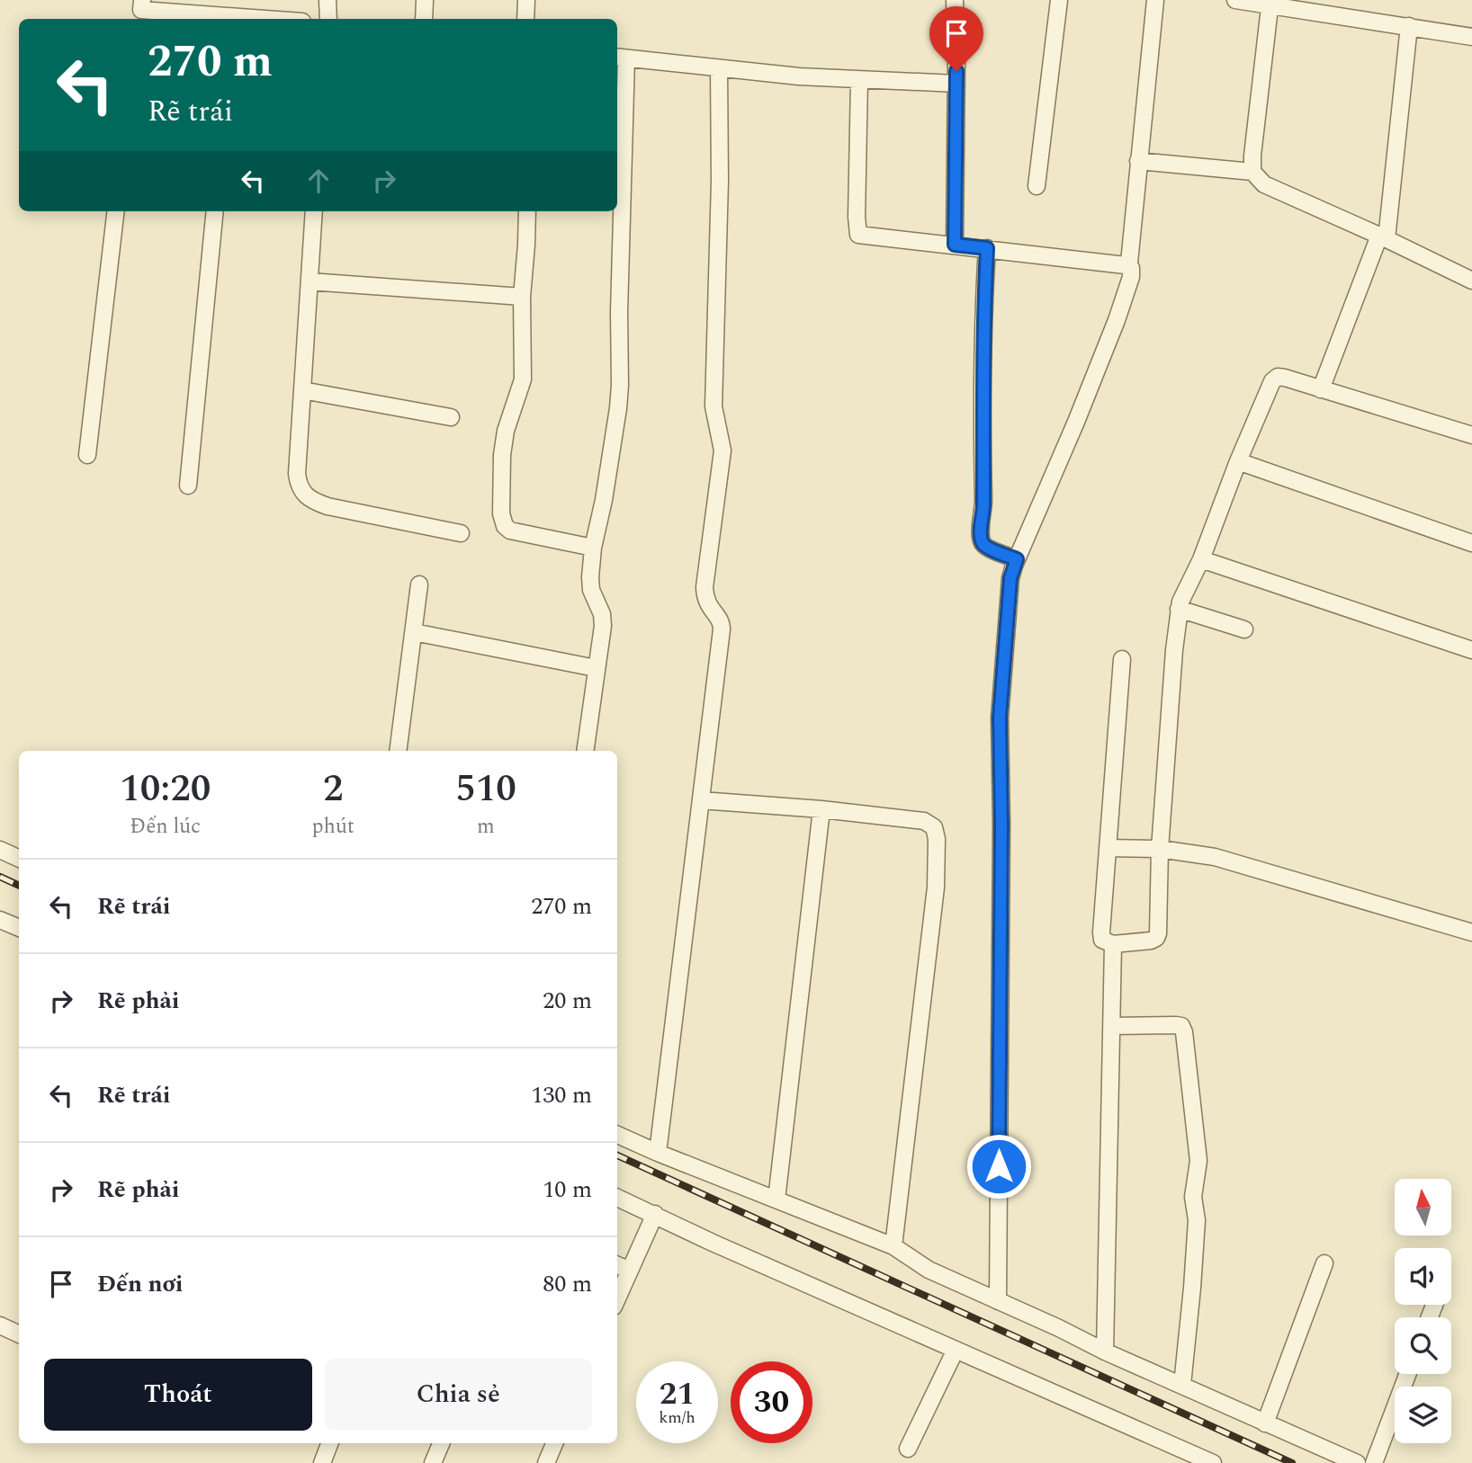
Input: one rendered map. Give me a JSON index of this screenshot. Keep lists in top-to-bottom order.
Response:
{
  "north": "top",
  "page": {
    "turn": ["270 m", "Rẽ trái"],
    "eta": [
      "10:20",
      "Đến lúc",
      "2",
      "phút",
      "510",
      "m"
    ],
    "list": [
      {
        "name": "Rẽ trái",
        "value": "270 m"
      },
      {
        "name": "Rẽ phải",
        "value": "20 m"
      },
      {
        "name": "Rẽ trái",
        "value": "130 m"
      },
      {
        "name": "Rẽ phải",
        "value": "10 m"
      },
      {
        "name": "Đến nơi",
        "value": "80 m"
      }
    ],
    "buttons": ["Thoát", "Chia sẻ"],
    "speed": "21 km/h",
    "limit": "30"
  }
}
